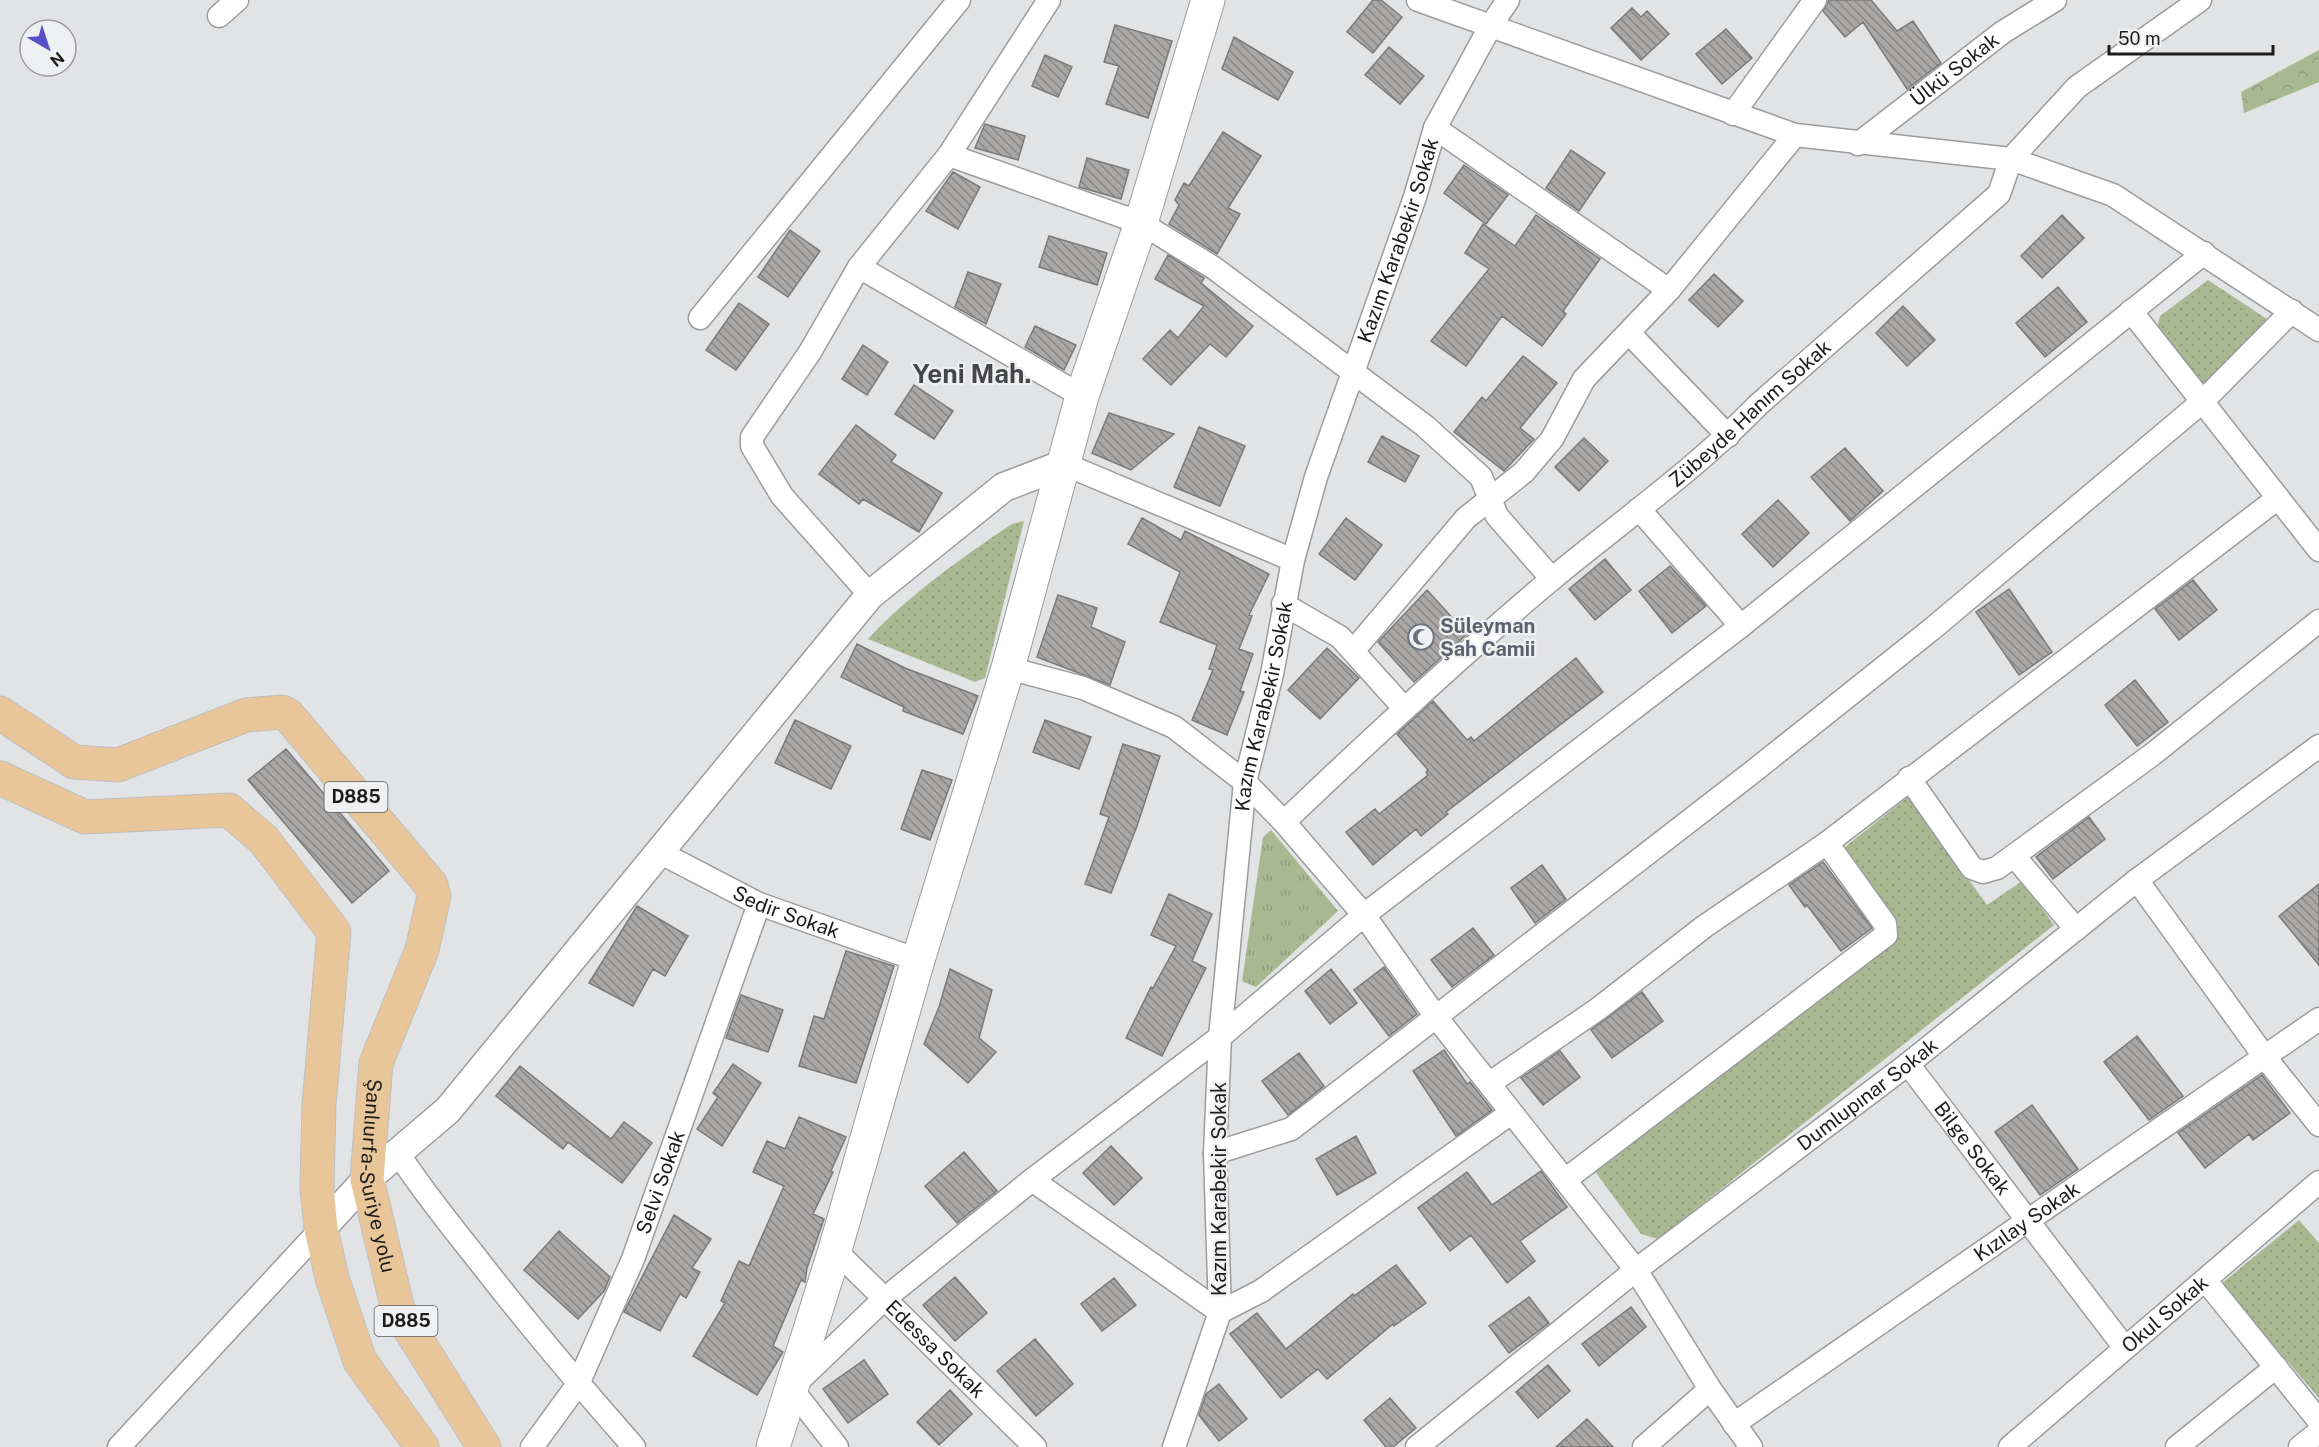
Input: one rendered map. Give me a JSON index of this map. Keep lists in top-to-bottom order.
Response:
{
  "streets": {
    "main road": ["D885", "Şanlıurfa-Suriye yolu"],
    "street": [
      "Ülkü Sokak",
      "Kazım Karabekir Sokak",
      "Zübeyde Hanım Sokak",
      "Sedir Sokak",
      "Dumlupınar Sokak",
      "Bilge Sokak",
      "Selvi Sokak",
      "Kızılay Sokak",
      "Okul Sokak",
      "Edessa Sokak"
    ]
  },
  "crossings": [
    ["Sedir Sokak", "Selvi Sokak"],
    ["Dumlupınar Sokak", "Bilge Sokak"],
    ["Bilge Sokak", "Kızılay Sokak"],
    ["Bilge Sokak", "Okul Sokak"]
  ],
  "districts": ["Yeni Mah."],
  "places": {
    "mosque": ["Süleyman Şah Camii"]
  },
  "scale_bar": "50 m",
  "north": "bottom right"
}
